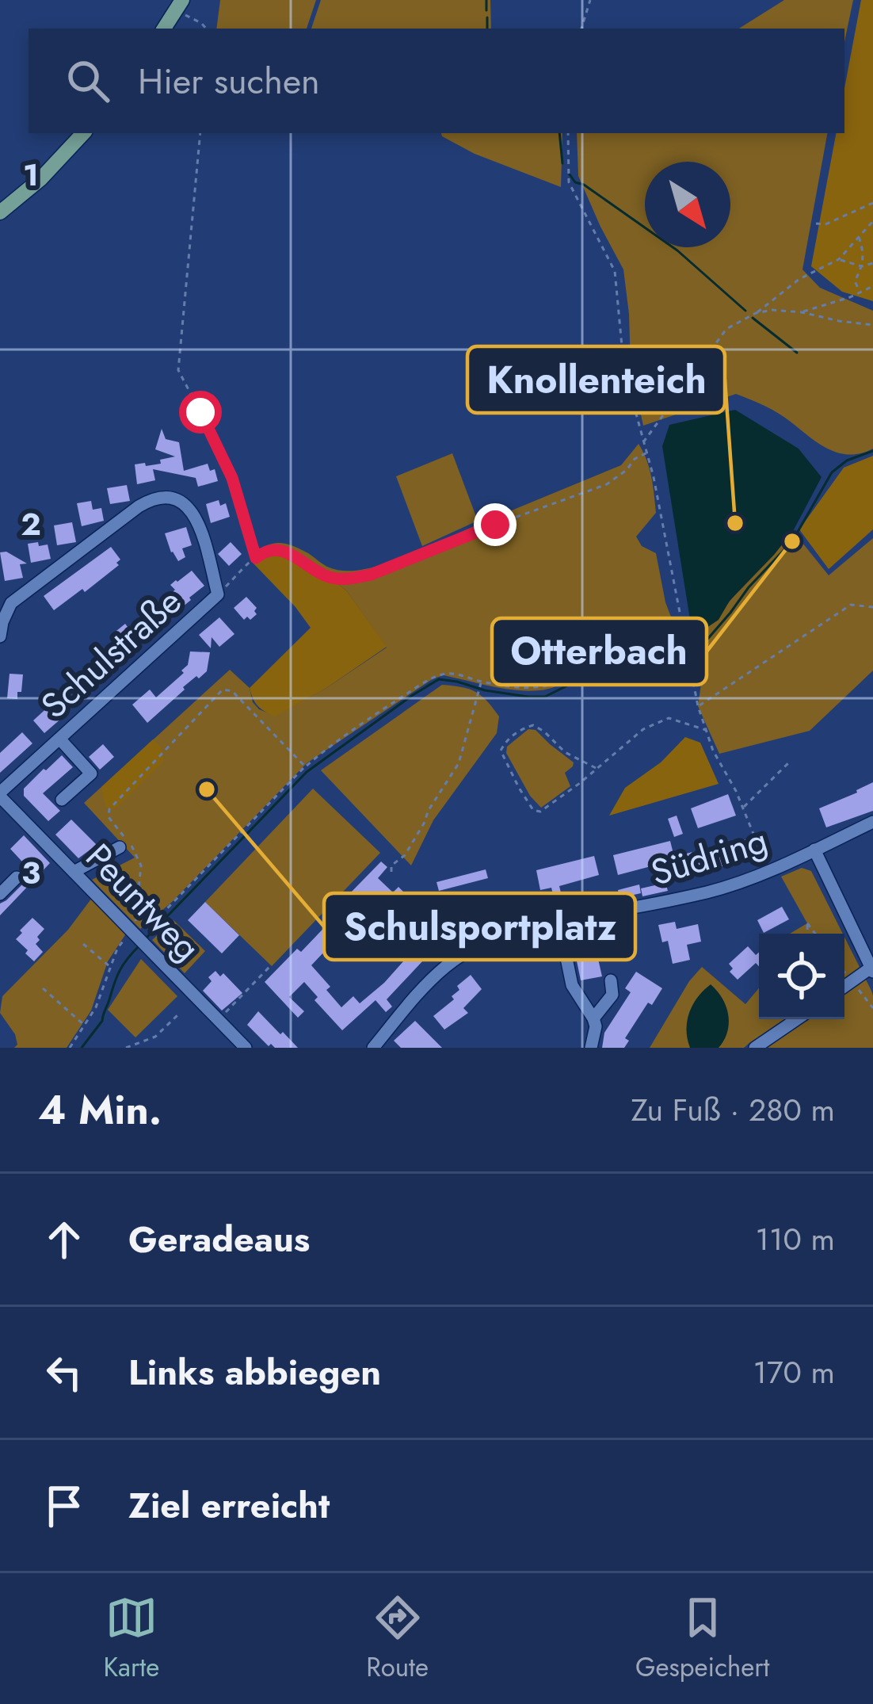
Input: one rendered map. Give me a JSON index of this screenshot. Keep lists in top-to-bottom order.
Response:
{
  "streets": {
    "street": ["Schulstraße", "Südring", "Peuntweg"]
  },
  "crossings": [
    ["Schulstraße", "Peuntweg"]
  ],
  "places": ["Knollenteich", "Otterbach", "Schulsportplatz"],
  "north": "bottom right",
  "page": {
    "search": "Hier suchen",
    "heading": ["4 Min.", "Zu Fuß · 280 m"],
    "list": [
      ["Geradeaus", "110 m"],
      ["Links abbiegen", "170 m"],
      "Ziel erreicht"
    ],
    "nav": ["Karte", "Route", "Gespeichert"]
  },
  "grid": {
    "rows": ["1", "2", "3"]
  }
}
